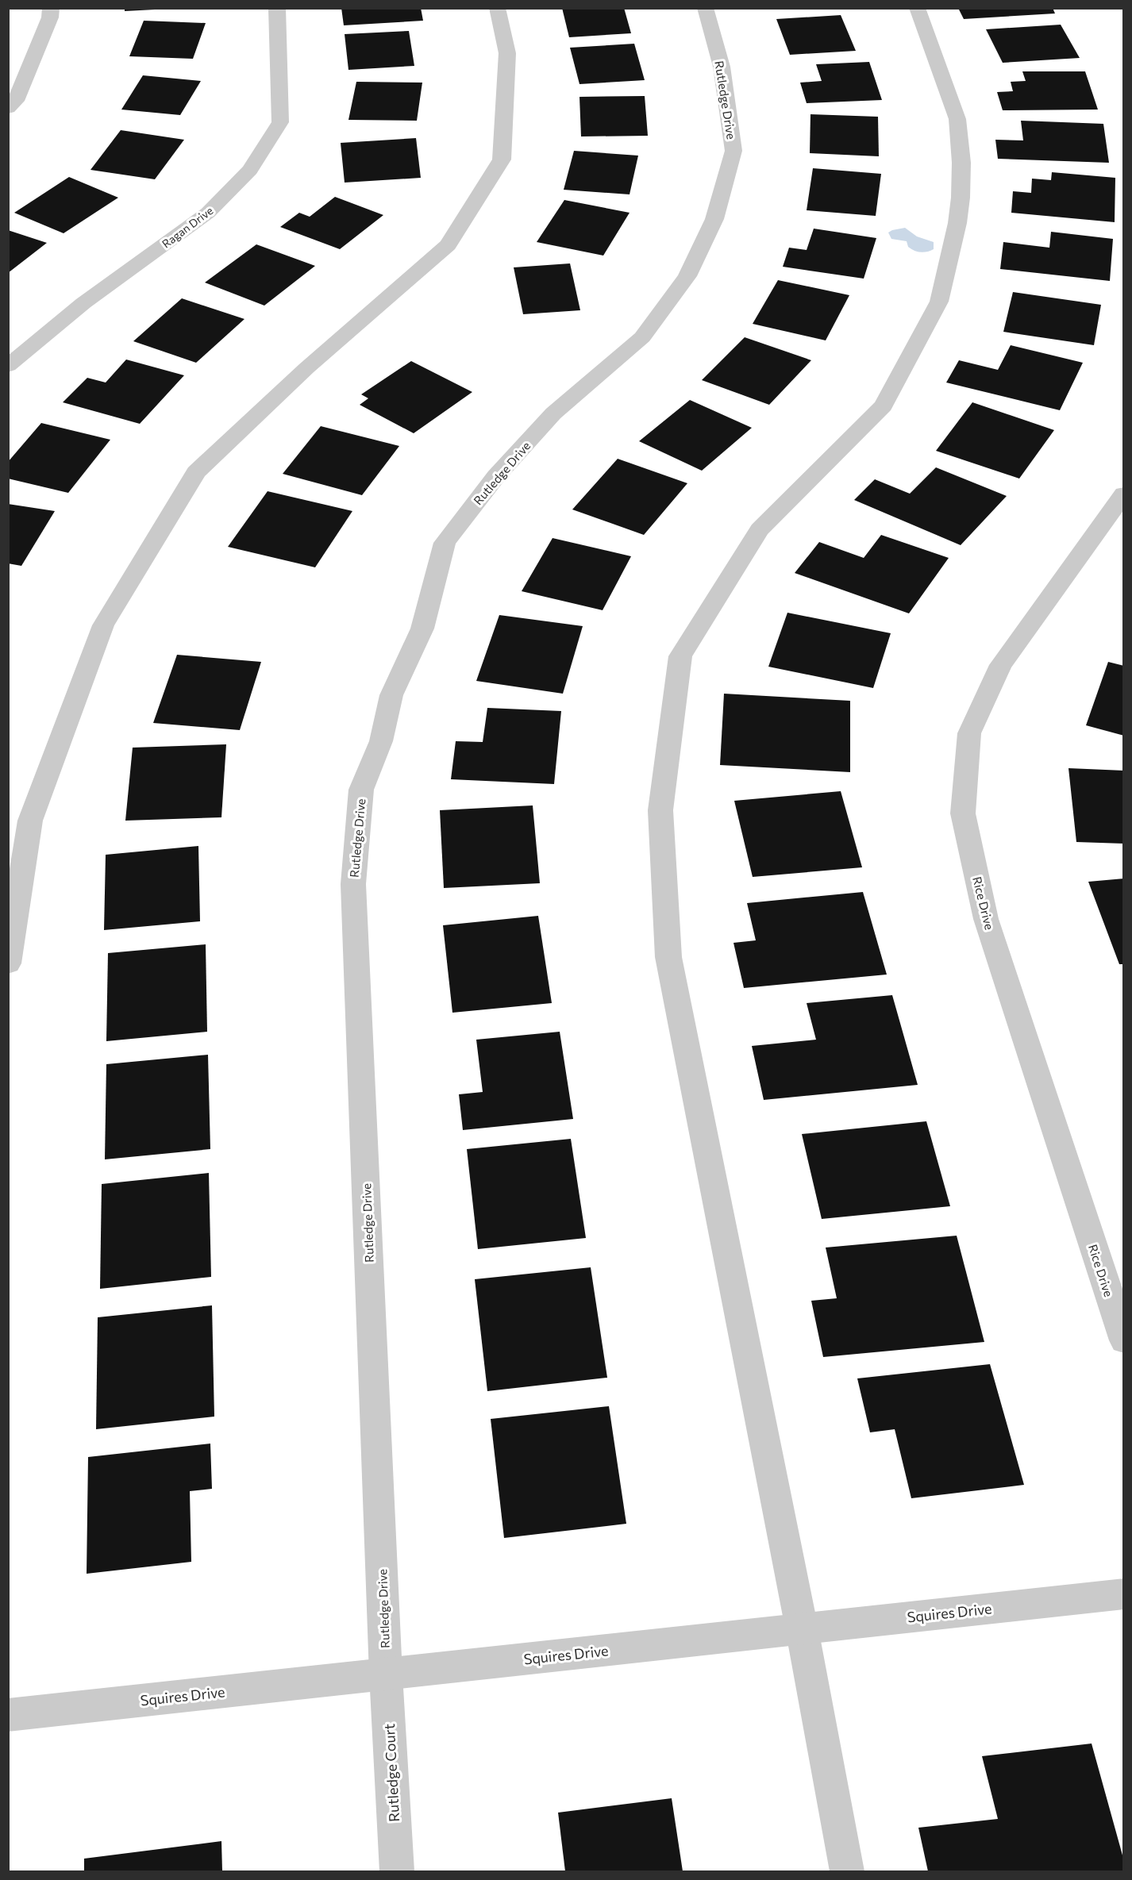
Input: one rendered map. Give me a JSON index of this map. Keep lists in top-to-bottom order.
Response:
{
  "streets": {
    "street": [
      "Rutledge Drive",
      "Ragan Drive",
      "Rice Drive",
      "Squires Drive",
      "Rutledge Court"
    ]
  },
  "crossings": [
    ["Rutledge Drive", "Squires Drive"],
    ["Rutledge Drive", "Rutledge Court"],
    ["Squires Drive", "Rutledge Court"]
  ]
}
